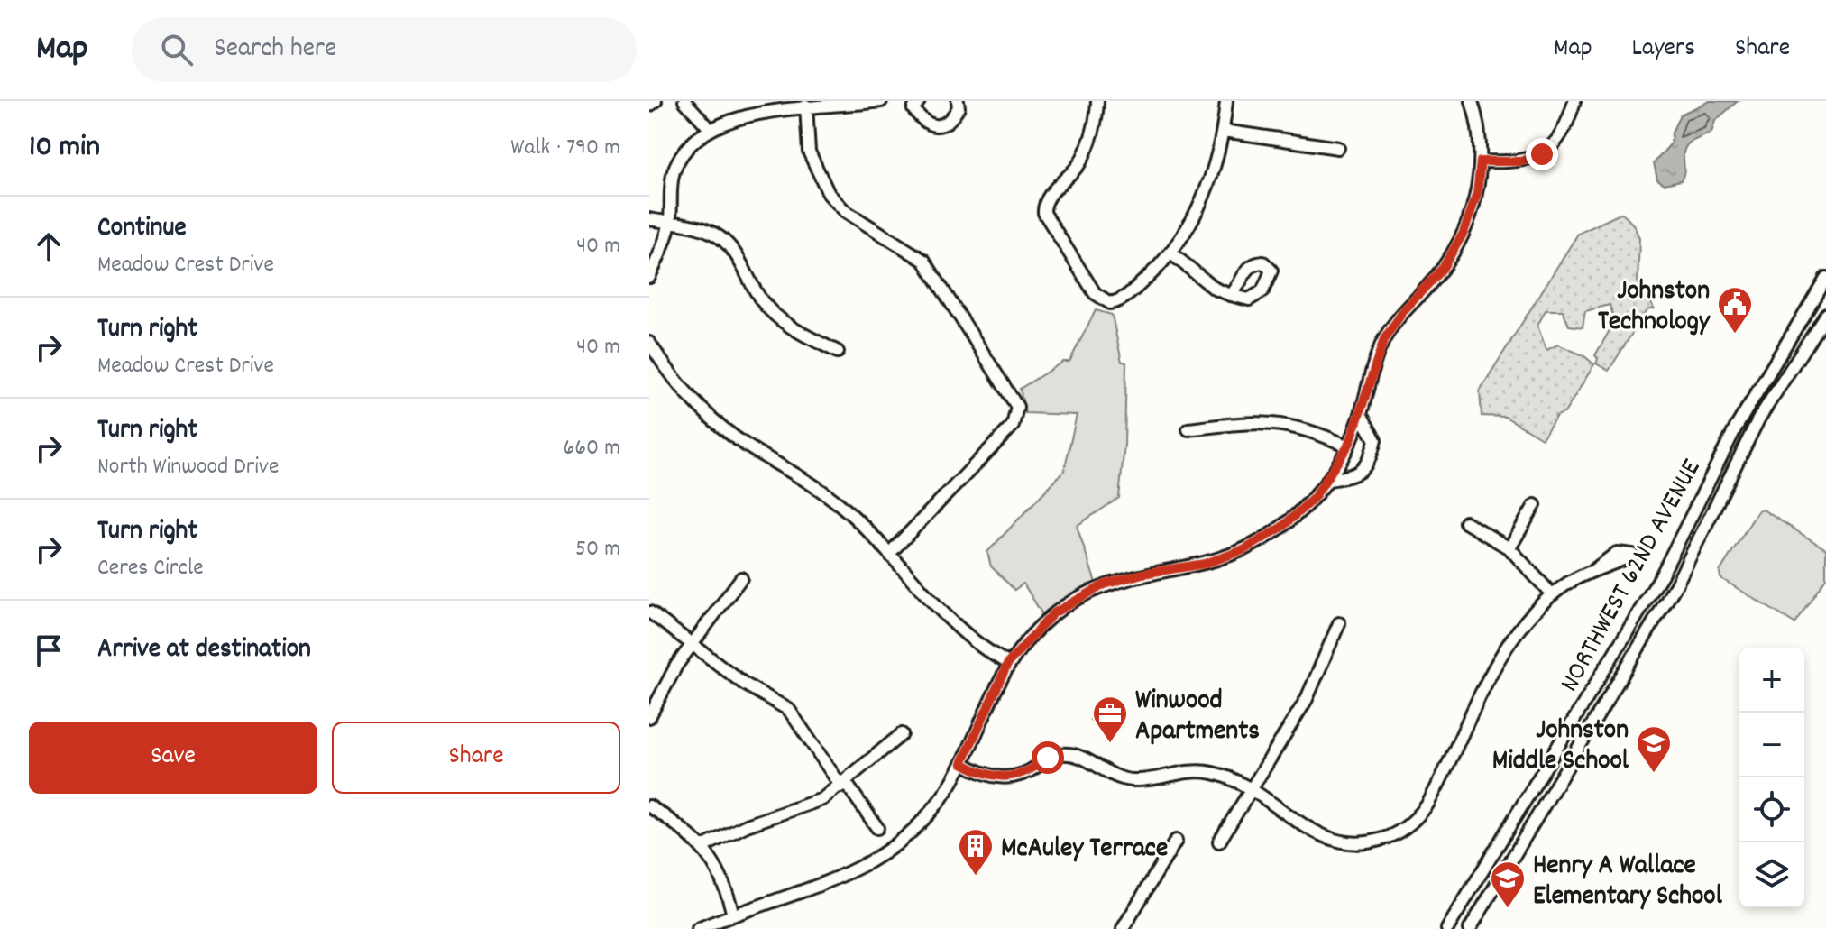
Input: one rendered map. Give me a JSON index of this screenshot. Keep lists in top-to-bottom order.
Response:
{
  "streets": {
    "street": ["NORTHWEST 62ND AVENUE"]
  },
  "places": {
    "public building": ["Johnston Technology"],
    "office": ["Winwood Apartments"],
    "school or university": ["Johnston Middle School", "Henry A Wallace Elementary School"],
    "building": ["McAuley Terrace"]
  },
  "page": {
    "header": "Map",
    "search": "Search here",
    "nav": ["Map", "Layers", "Share"],
    "heading": ["10 min", "Walk · 790 m"],
    "list": [
      ["Continue", "Meadow Crest Drive", "40 m"],
      ["Turn right", "Meadow Crest Drive", "40 m"],
      ["Turn right", "North Winwood Drive", "660 m"],
      ["Turn right", "Ceres Circle", "50 m"],
      "Arrive at destination"
    ],
    "map_buttons": ["+", "−"],
    "buttons": ["Save", "Share"]
  }
}
